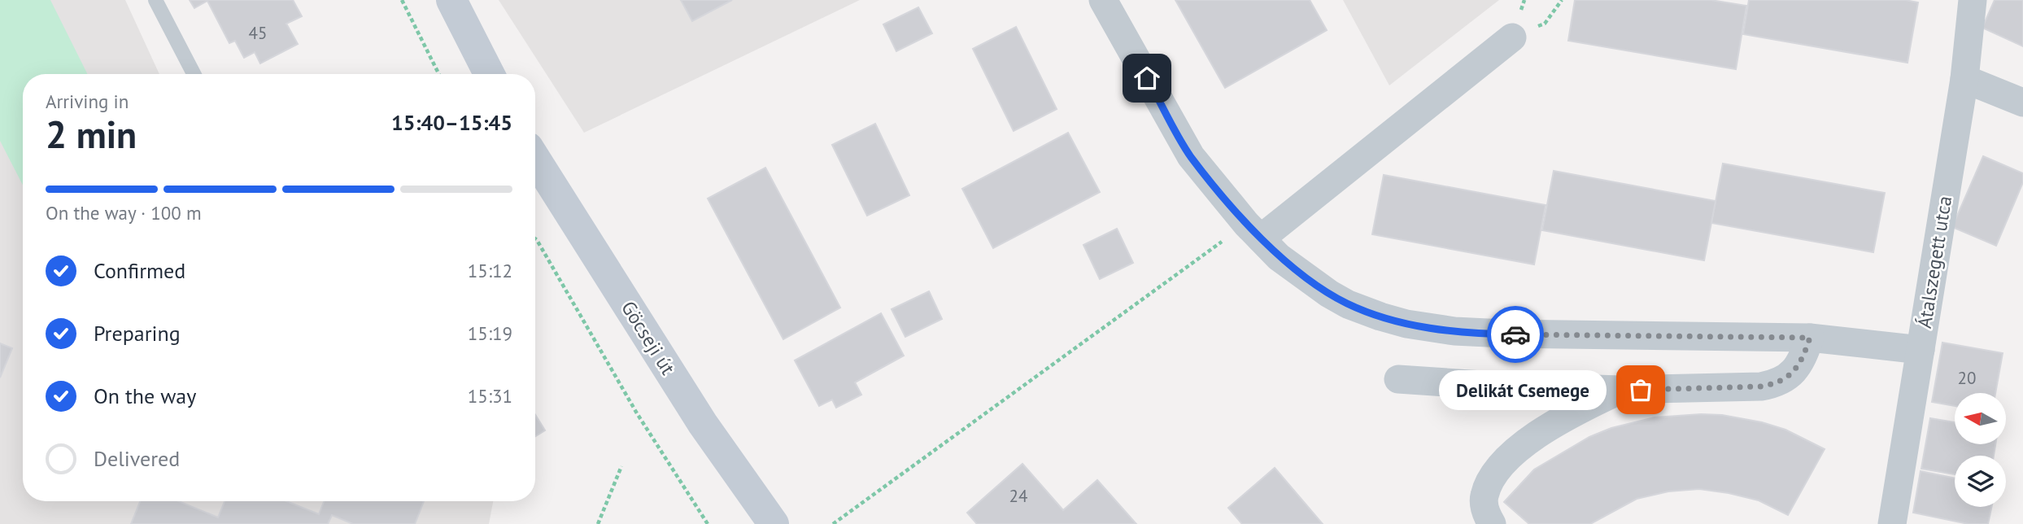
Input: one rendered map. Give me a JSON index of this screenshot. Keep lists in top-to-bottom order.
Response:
{
  "streets": {
    "main road": ["Göcseji út"],
    "street": ["Átalszegett utca"]
  },
  "places": ["Delikát Csemege"],
  "house_numbers": ["45", "20", "24"],
  "north": "left",
  "page": {
    "heading": ["2 min", "Arriving in", "15:40–15:45"],
    "bar": "On the way · 100 m",
    "list": [
      ["Confirmed", "15:12"],
      ["Preparing", "15:19"],
      ["On the way", "15:31"],
      "Delivered"
    ],
    "bubble": "Delikát Csemege"
  }
}
